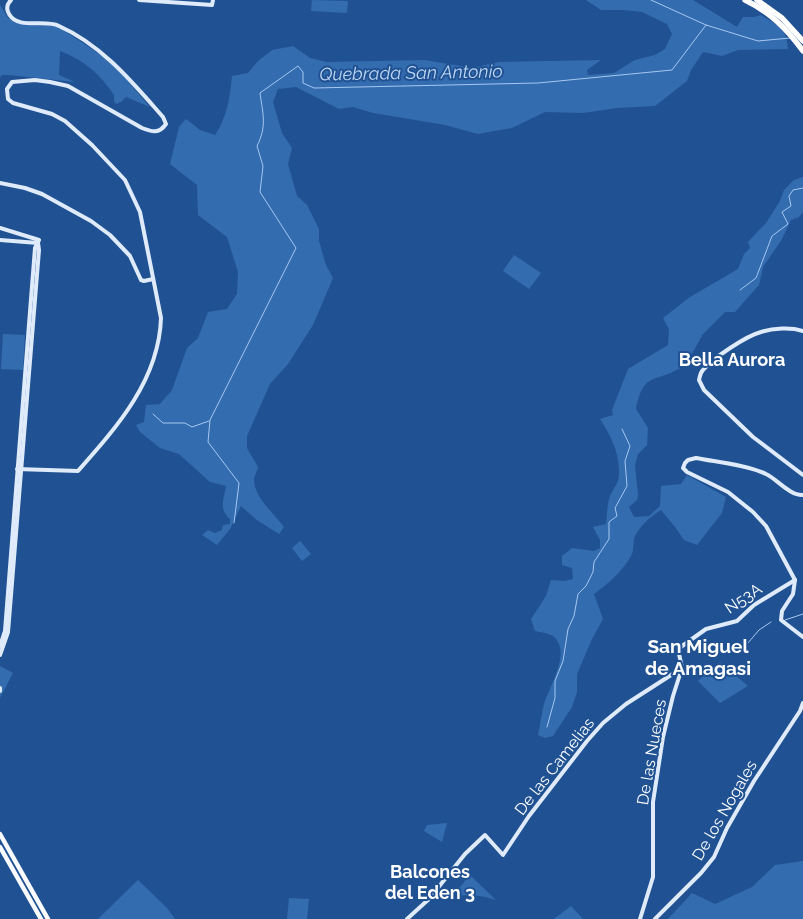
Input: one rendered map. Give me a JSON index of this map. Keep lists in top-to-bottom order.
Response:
{
  "streets": {
    "street": [
      "N53A",
      "De las Nueces",
      "De las Camelias",
      "De los Nogales"
    ]
  },
  "crossings": [
    ["N53A", "De las Nueces"],
    ["N53A", "De las Camelias"],
    ["De las Nueces", "De las Camelias"]
  ],
  "districts": ["Bella Aurora", "San Miguel de Amagasi", "Balcones del Eden 3"],
  "water": ["Quebrada San Antonio"]
}
